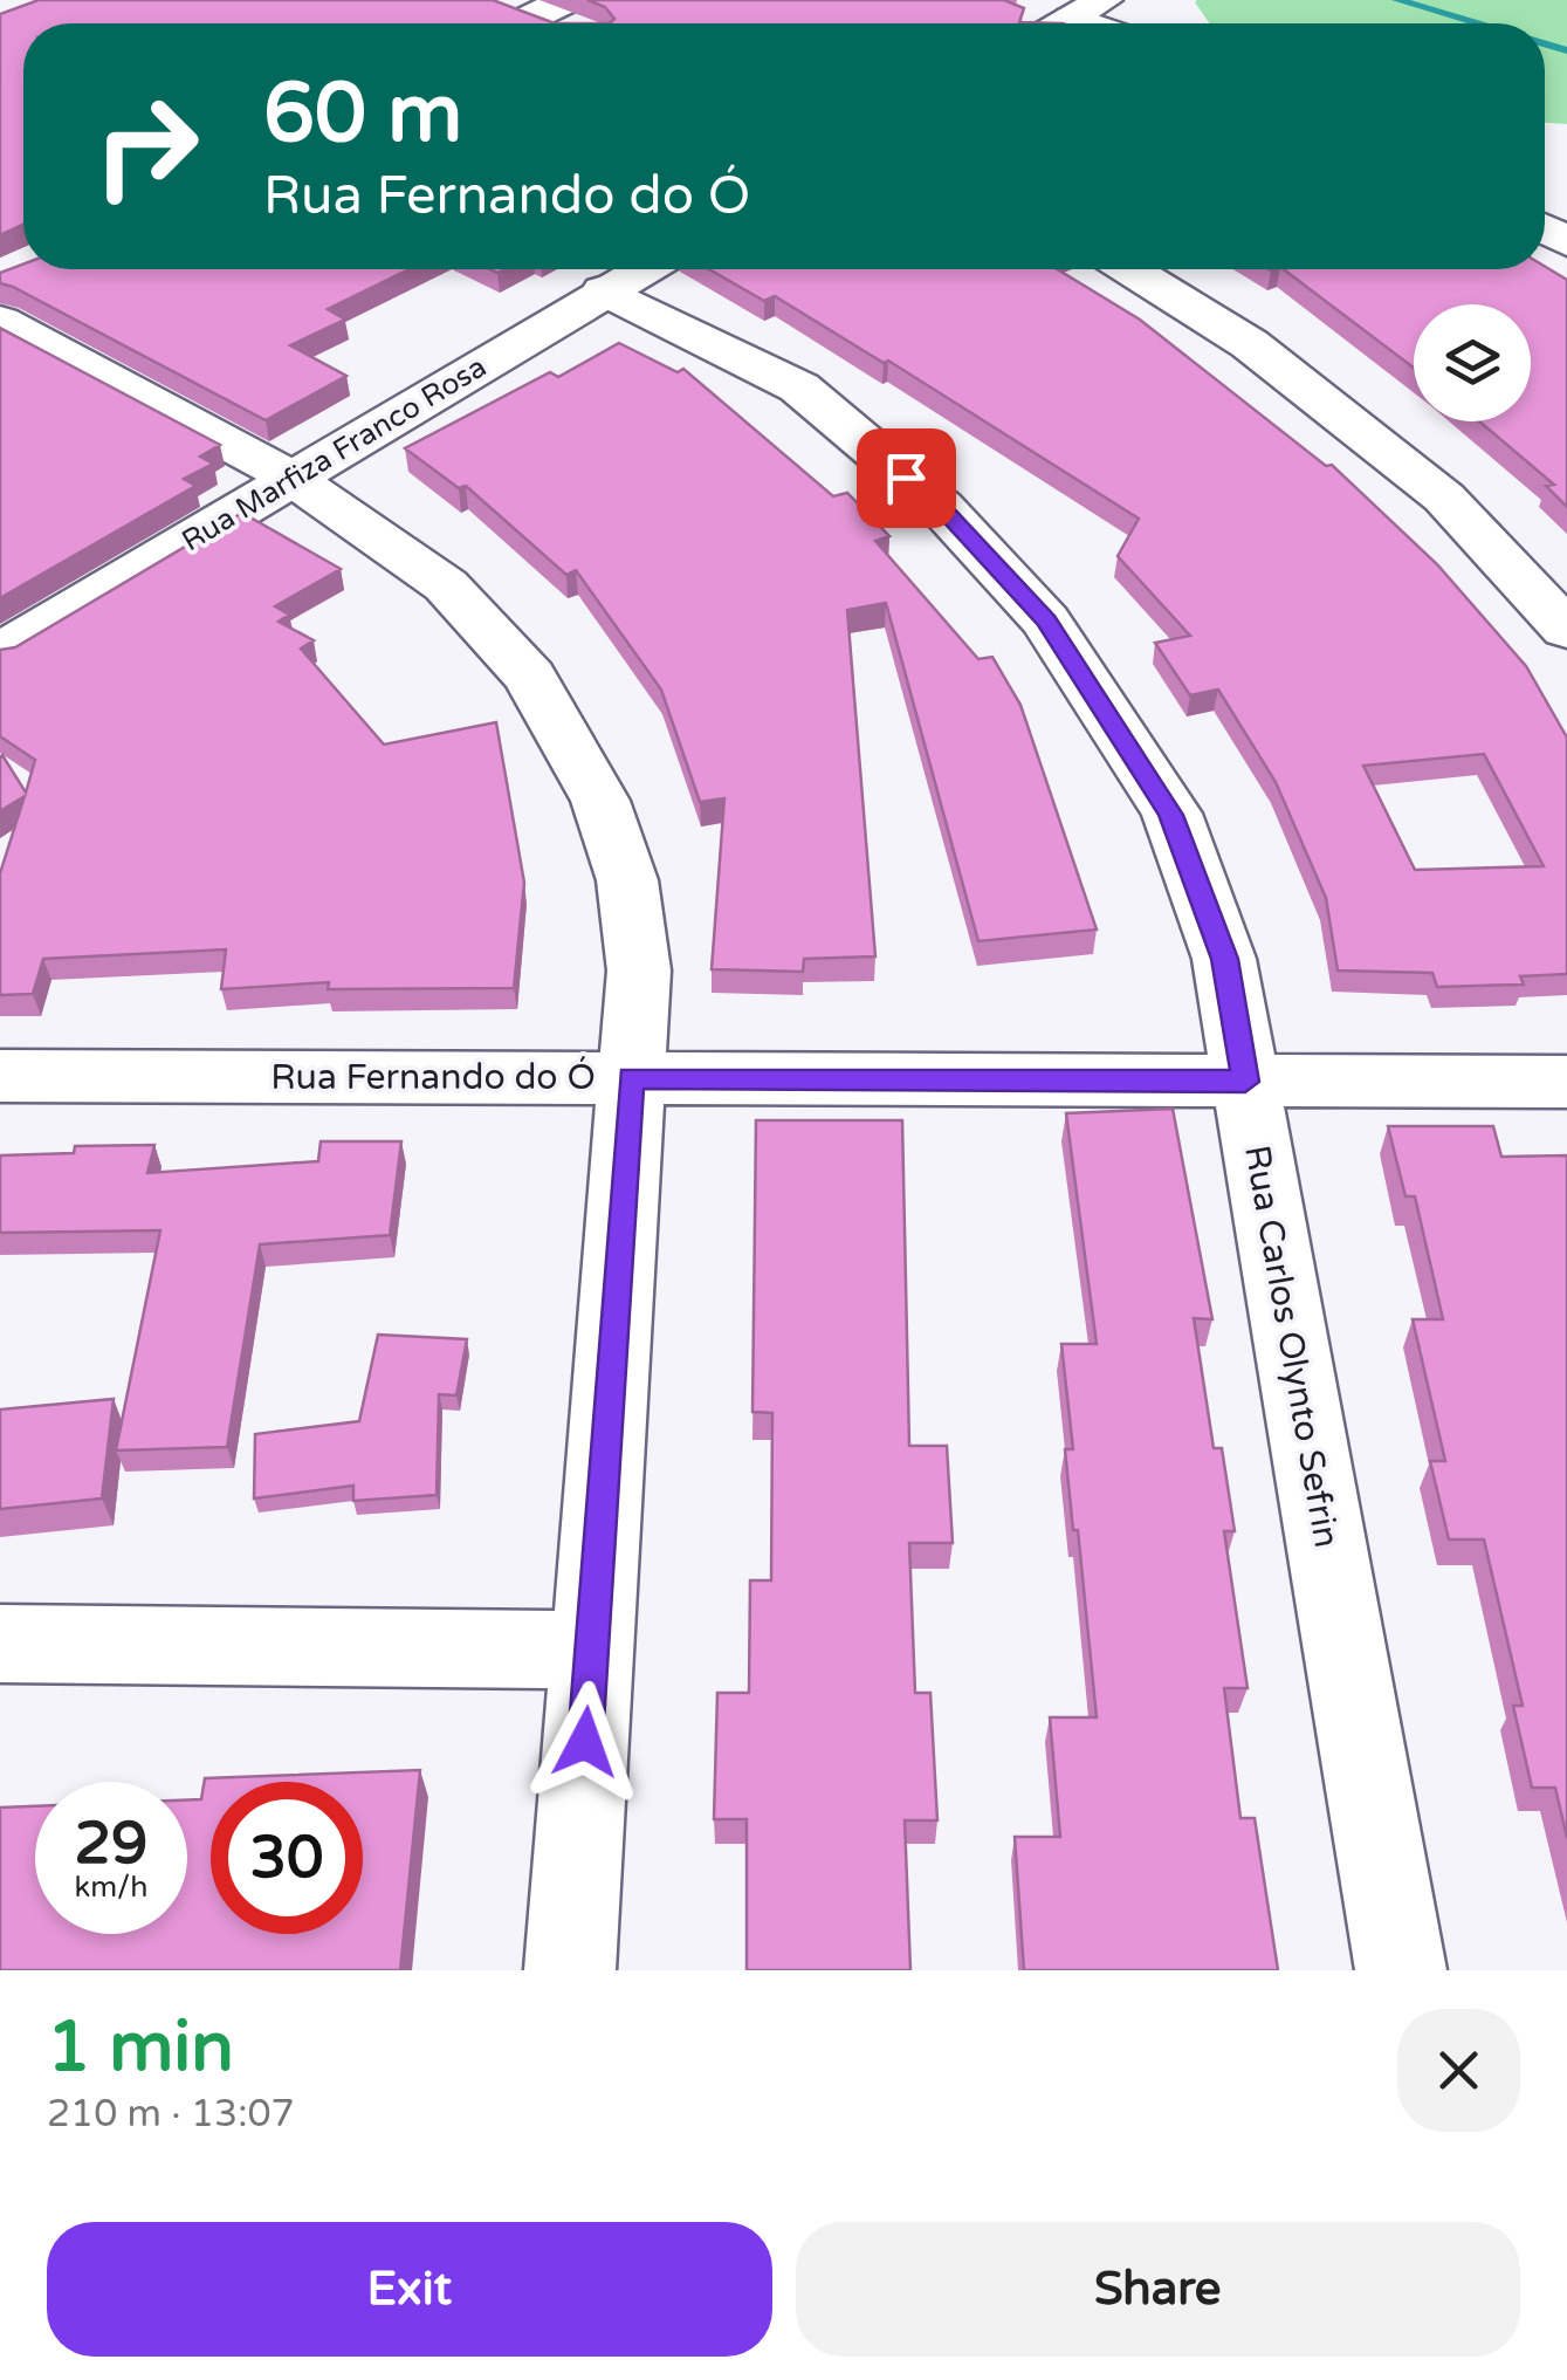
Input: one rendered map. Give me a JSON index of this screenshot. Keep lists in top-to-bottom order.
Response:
{
  "streets": {
    "street": ["Rua Marfiza Franco Rosa", "Rua Fernando do Ó", "Rua Carlos Olynto Sefrin"]
  },
  "crossings": [
    ["Rua Marfiza Franco Rosa", "Rua Carlos Olynto Sefrin"],
    ["Rua Fernando do Ó", "Rua Carlos Olynto Sefrin"]
  ],
  "page": {
    "turn": ["60 m", "Rua Fernando do Ó"],
    "speed": "29 km/h",
    "limit": "30",
    "heading": ["1 min", "210 m · 13:07"],
    "buttons": ["Exit", "Share"]
  }
}
